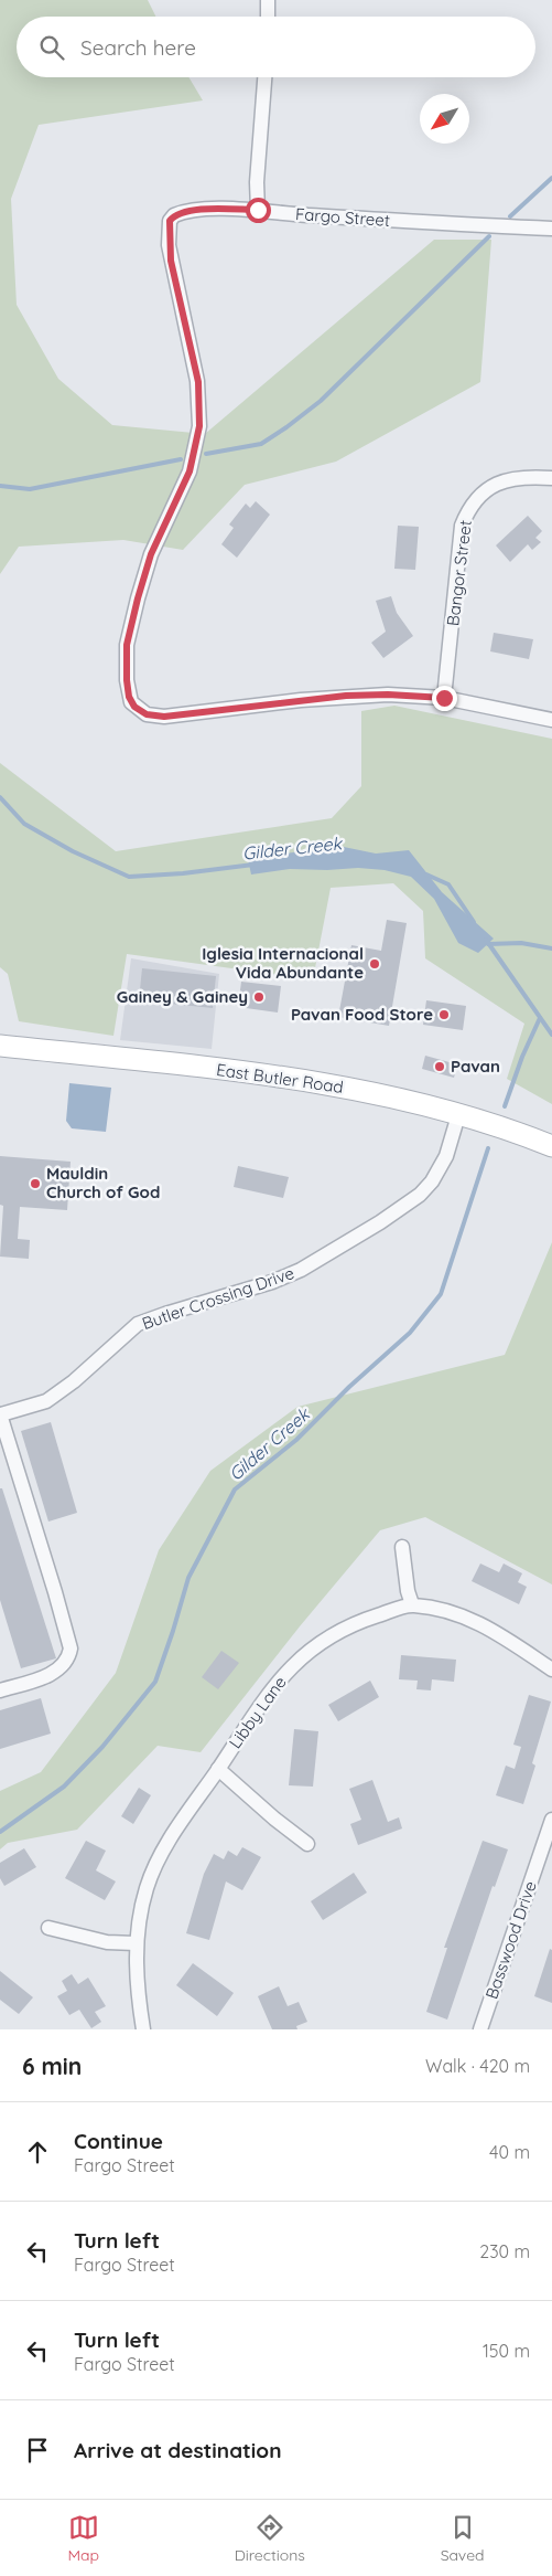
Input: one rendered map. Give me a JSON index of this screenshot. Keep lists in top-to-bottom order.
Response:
{
  "streets": {
    "main road": ["East Butler Road"],
    "street": [
      "Fargo Street",
      "Bangor Street",
      "Butler Crossing Drive",
      "Libby Lane",
      "Basswood Drive"
    ]
  },
  "crossings": [
    ["Fargo Street", "Bangor Street"],
    ["East Butler Road", "Butler Crossing Drive"]
  ],
  "water": ["Gilder Creek"],
  "places": [
    "Iglesia Internacional Vida Abundante",
    "Gainey & Gainey",
    "Pavan Food Store",
    "Pavan",
    "Mauldin Church of God"
  ],
  "north": "bottom left",
  "page": {
    "search": "Search here",
    "heading": ["6 min", "Walk · 420 m"],
    "list": [
      ["Continue", "Fargo Street", "40 m"],
      ["Turn left", "Fargo Street", "230 m"],
      ["Turn left", "Fargo Street", "150 m"],
      "Arrive at destination"
    ],
    "nav": ["Map", "Directions", "Saved"]
  }
}
